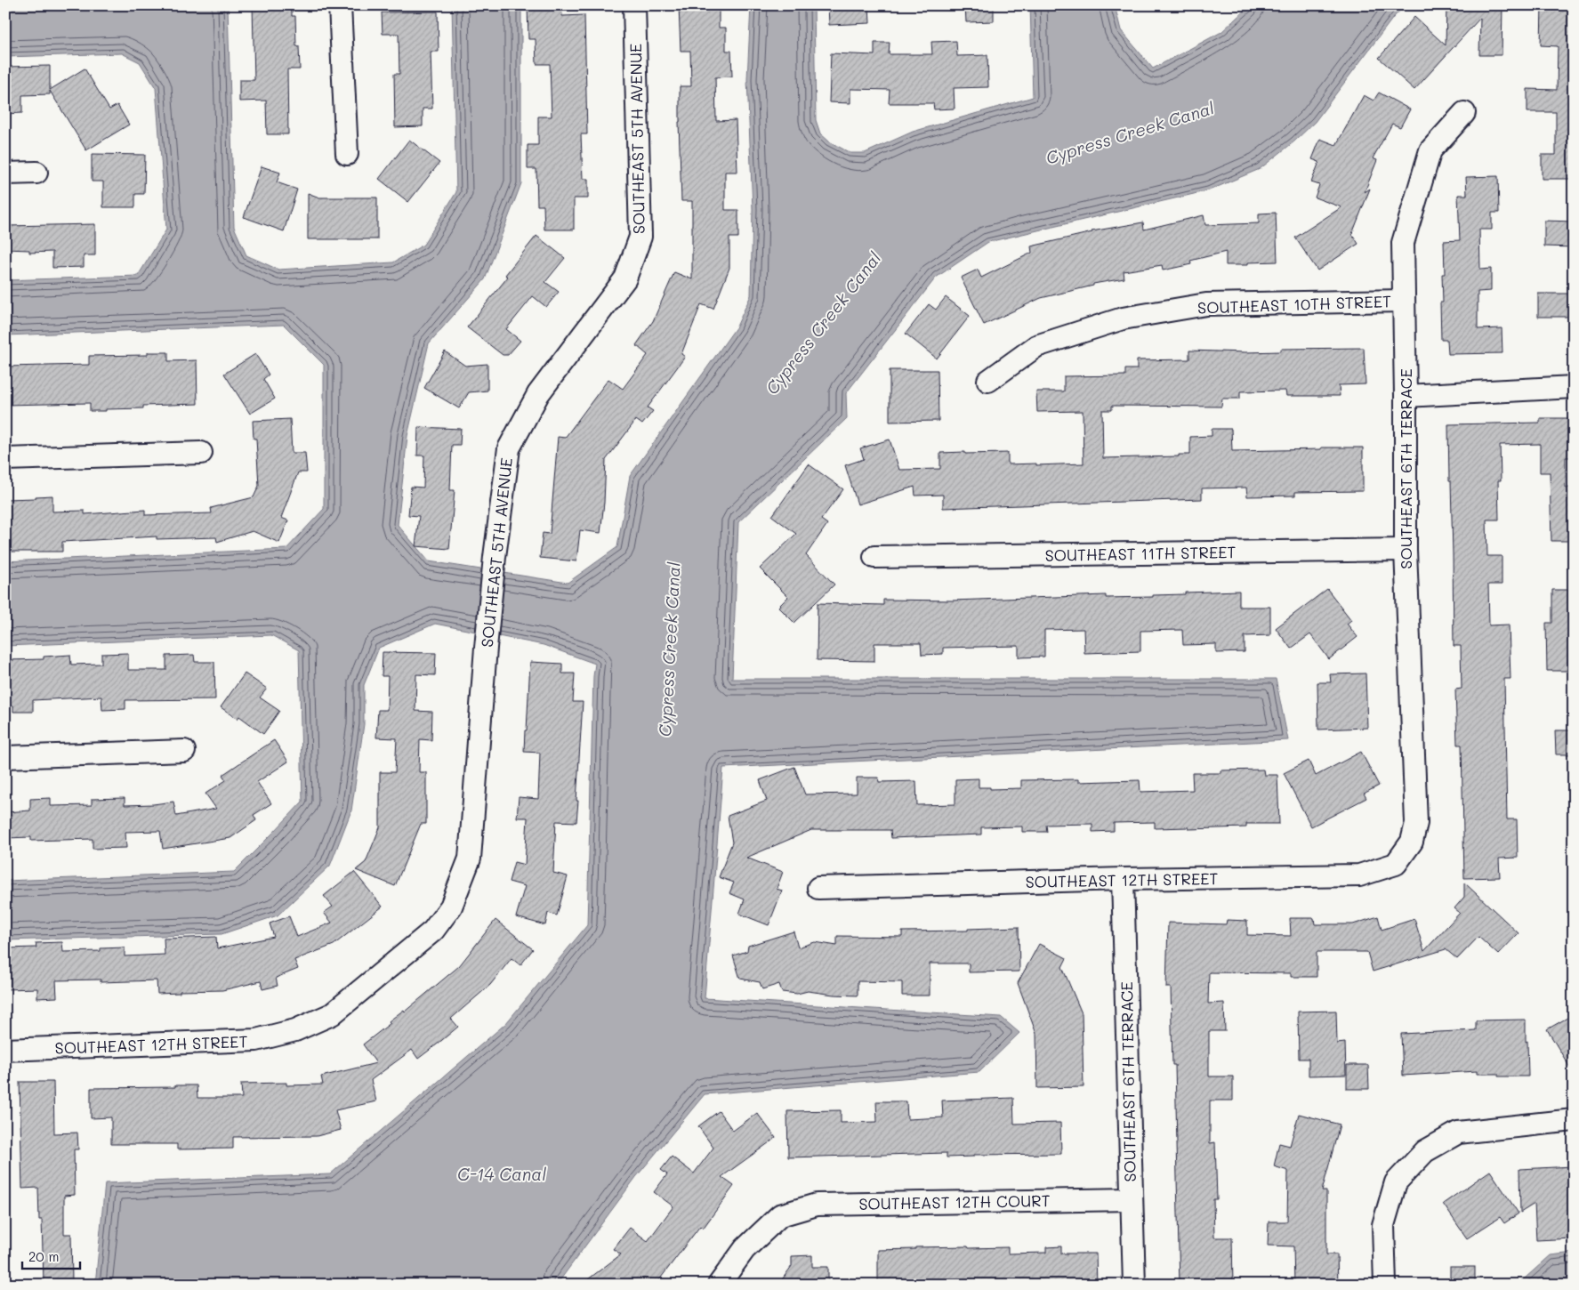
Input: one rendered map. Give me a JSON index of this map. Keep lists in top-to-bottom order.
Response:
{
  "streets": {
    "street": [
      "SOUTHEAST 5TH AVENUE",
      "SOUTHEAST 10TH STREET",
      "SOUTHEAST 6TH TERRACE",
      "SOUTHEAST 11TH STREET",
      "SOUTHEAST 12TH STREET",
      "SOUTHEAST 12TH COURT"
    ]
  },
  "crossings": [
    ["SOUTHEAST 5TH AVENUE", "SOUTHEAST 12TH STREET"],
    ["SOUTHEAST 10TH STREET", "SOUTHEAST 6TH TERRACE"],
    ["SOUTHEAST 6TH TERRACE", "SOUTHEAST 11TH STREET"],
    ["SOUTHEAST 6TH TERRACE", "SOUTHEAST 12TH STREET"],
    ["SOUTHEAST 6TH TERRACE", "SOUTHEAST 12TH COURT"]
  ],
  "water": ["Cypress Creek Canal", "C-14 Canal"],
  "scale_bar": "20 m"
}
